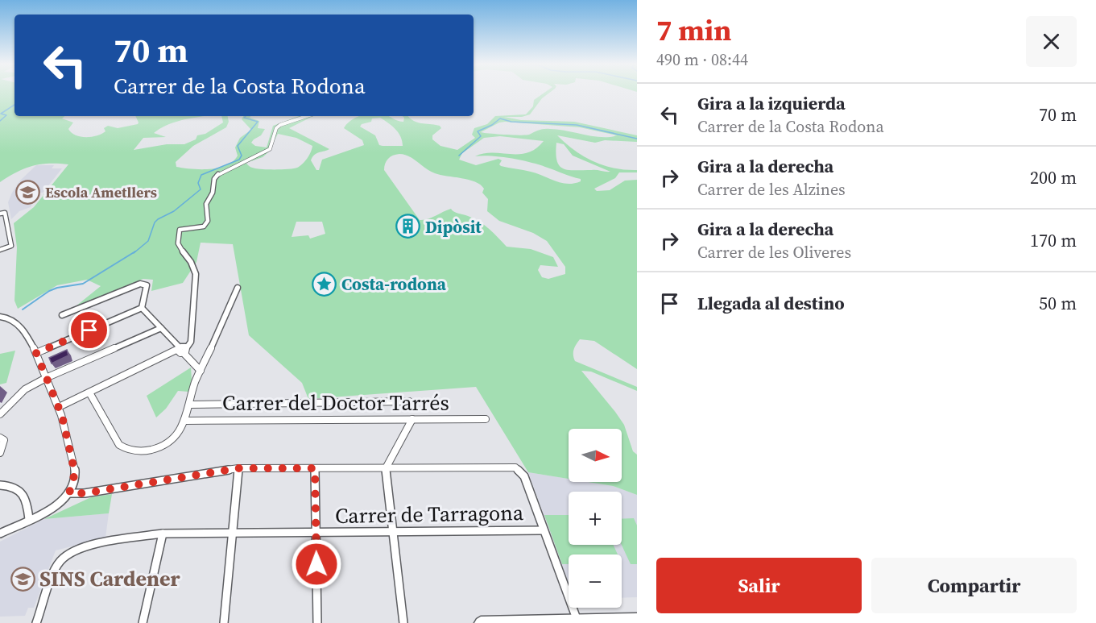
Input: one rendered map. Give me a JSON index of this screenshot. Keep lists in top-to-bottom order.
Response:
{
  "streets": {
    "street": ["Carrer del Doctor Tarrés", "Carrer de Tarragona"]
  },
  "places": {
    "school or university": ["Escola Ametllers", "SINS Cardener"],
    "building": ["Dipòsit"],
    "place": ["Costa-rodona"]
  },
  "north": "right",
  "page": {
    "heading": ["7 min", "490 m · 08:44"],
    "turn": ["70 m", "Carrer de la Costa Rodona"],
    "list": [
      {
        "name": "Gira a la izquierda",
        "note": "Carrer de la Costa Rodona",
        "value": "70 m"
      },
      {
        "name": "Gira a la derecha",
        "note": "Carrer de les Alzines",
        "value": "200 m"
      },
      {
        "name": "Gira a la derecha",
        "note": "Carrer de les Oliveres",
        "value": "170 m"
      },
      {
        "name": "Llegada al destino",
        "value": "50 m"
      }
    ],
    "map_buttons": ["+", "−"],
    "buttons": ["Salir", "Compartir"]
  }
}
